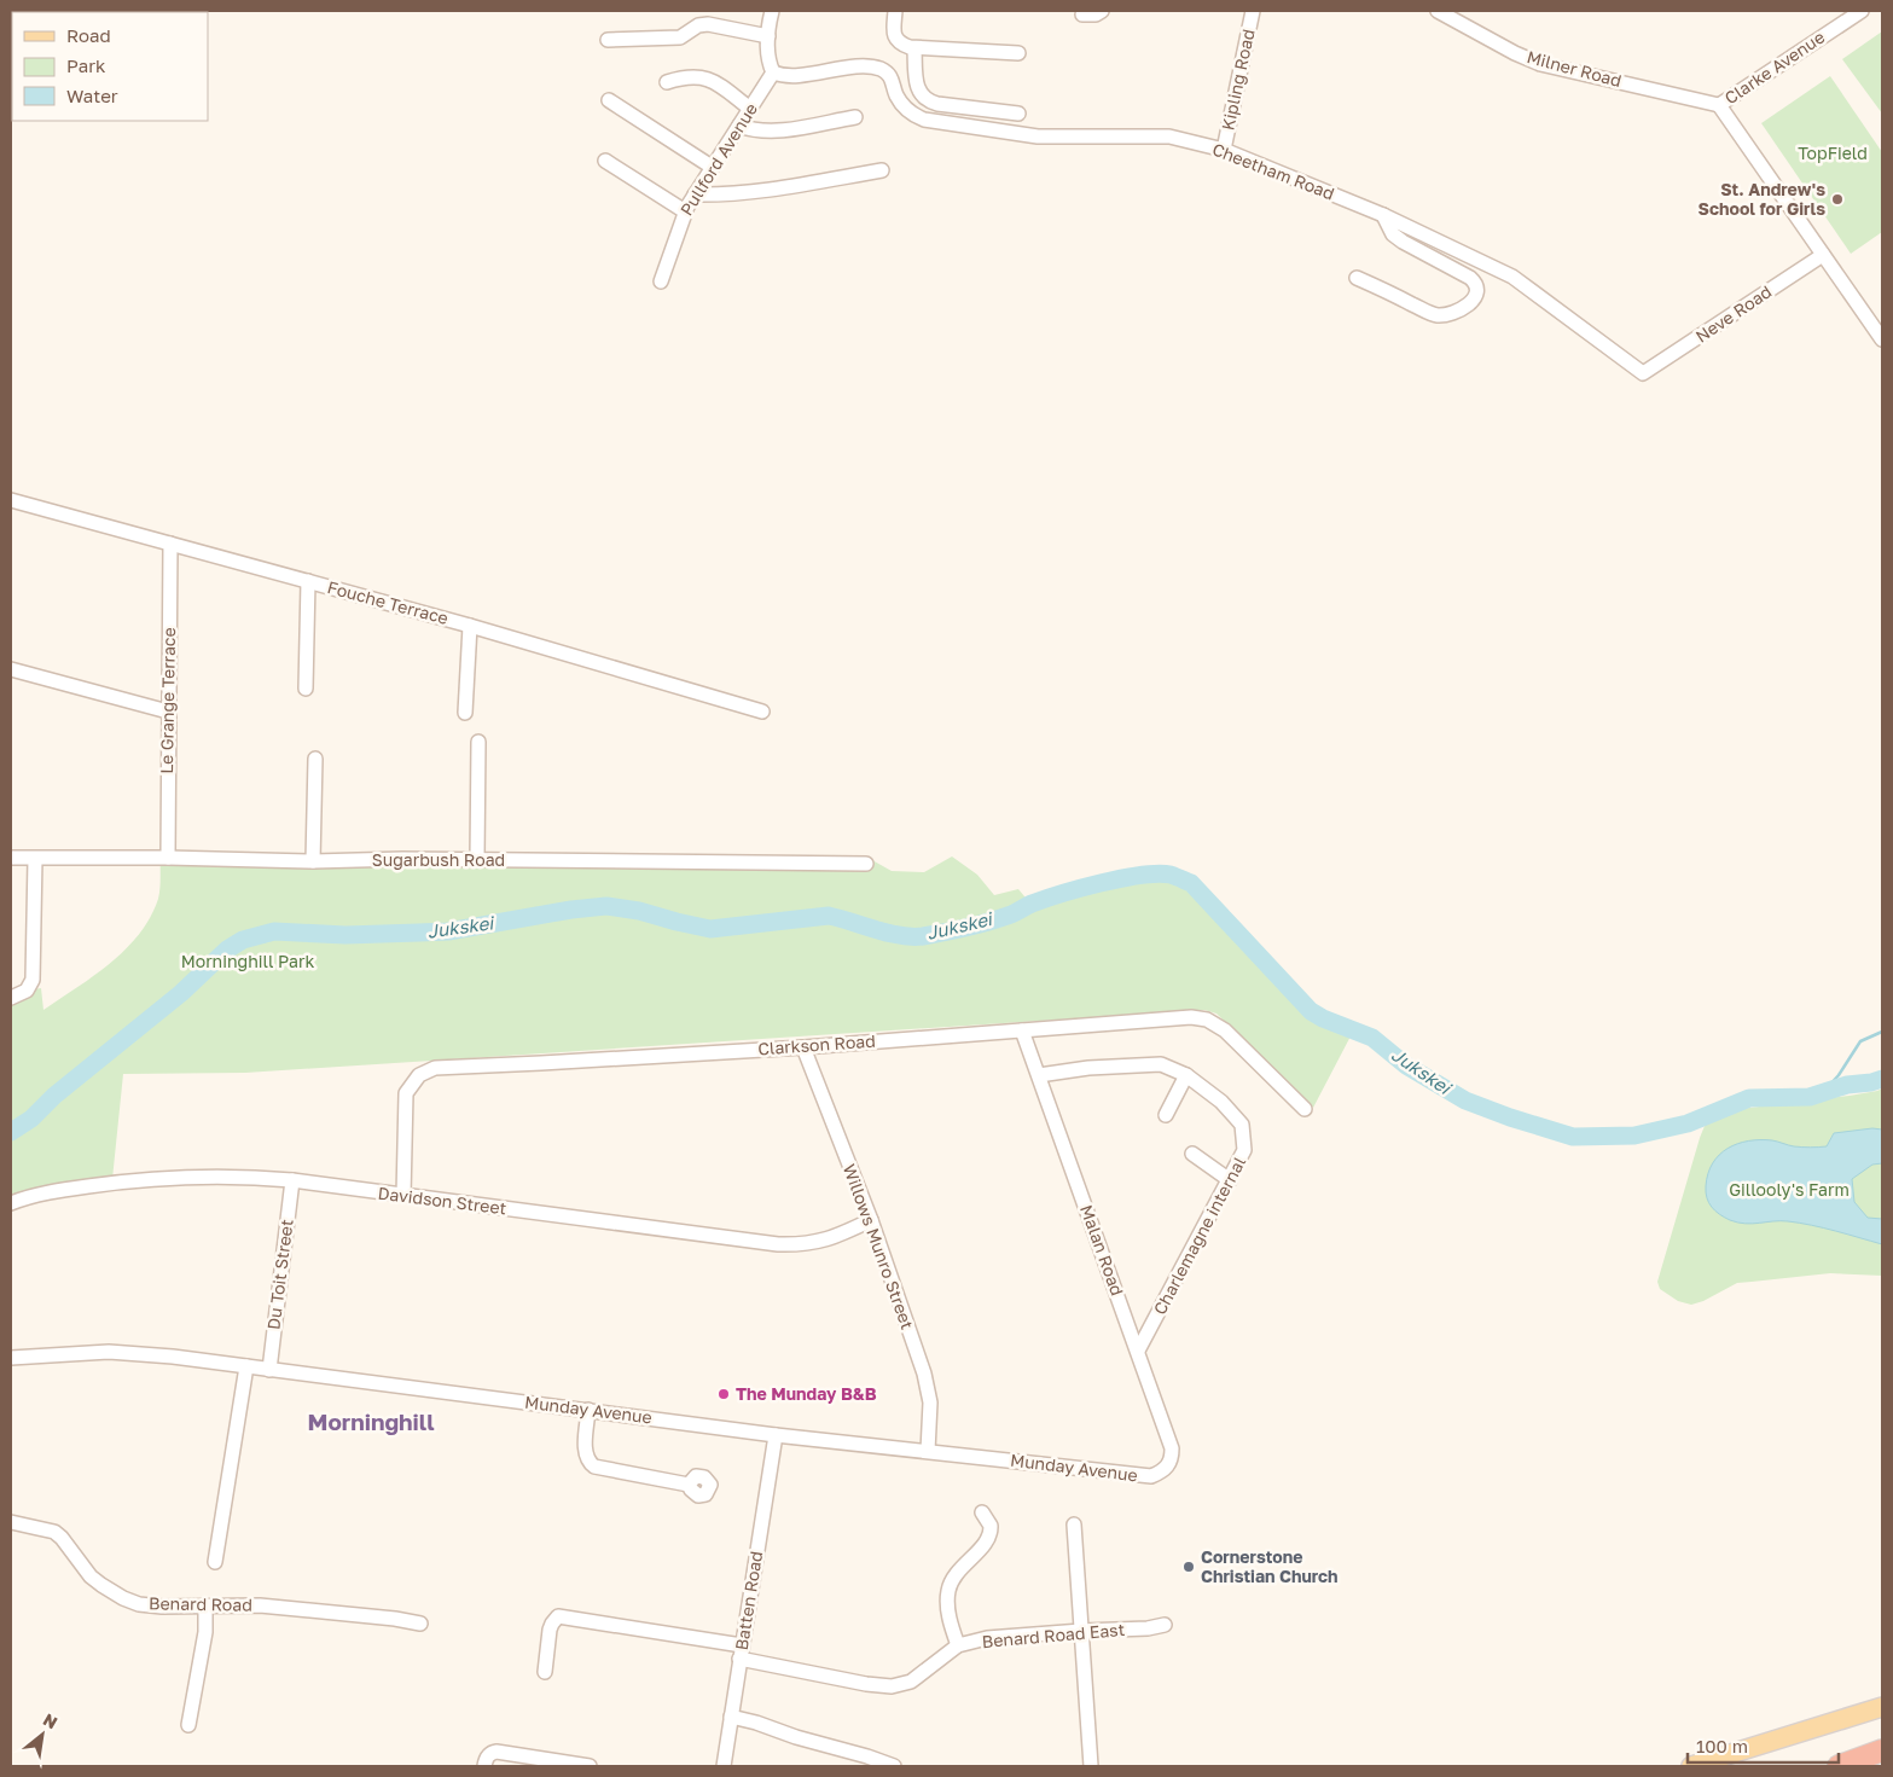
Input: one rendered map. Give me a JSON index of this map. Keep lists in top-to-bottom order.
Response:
{
  "streets": {
    "street": [
      "Clarke Avenue",
      "Milner Road",
      "Kipling Road",
      "Pullford Avenue",
      "Cheetham Road",
      "Neve Road",
      "Fouche Terrace",
      "Le Grange Terrace",
      "Sugarbush Road",
      "Clarkson Road",
      "Davidson Street",
      "Charlemagne internal",
      "Willows Munro Street",
      "Malan Road",
      "Du Toit Street",
      "Munday Avenue",
      "Batten Road",
      "Benard Road",
      "Benard Road East"
    ]
  },
  "crossings": [
    ["Clarke Avenue", "Milner Road"],
    ["Kipling Road", "Cheetham Road"],
    ["Pullford Avenue", "Cheetham Road"],
    ["Cheetham Road", "Neve Road"],
    ["Fouche Terrace", "Le Grange Terrace"],
    ["Le Grange Terrace", "Sugarbush Road"],
    ["Clarkson Road", "Davidson Street"],
    ["Clarkson Road", "Willows Munro Street"],
    ["Clarkson Road", "Malan Road"],
    ["Davidson Street", "Willows Munro Street"],
    ["Davidson Street", "Du Toit Street"],
    ["Charlemagne internal", "Malan Road"],
    ["Willows Munro Street", "Munday Avenue"],
    ["Malan Road", "Munday Avenue"],
    ["Du Toit Street", "Munday Avenue"],
    ["Munday Avenue", "Batten Road"],
    ["Batten Road", "Benard Road East"]
  ],
  "districts": ["Morninghill"],
  "water": ["Jukskei"],
  "parks": ["TopField", "Morninghill Park", "Gillooly's Farm"],
  "places": ["St. Andrew's School for Girls", "The Munday B&B", "Cornerstone Christian Church"],
  "legend": ["Road", "Park", "Water"],
  "scale_bar": "100 m",
  "north": "top right"
}
